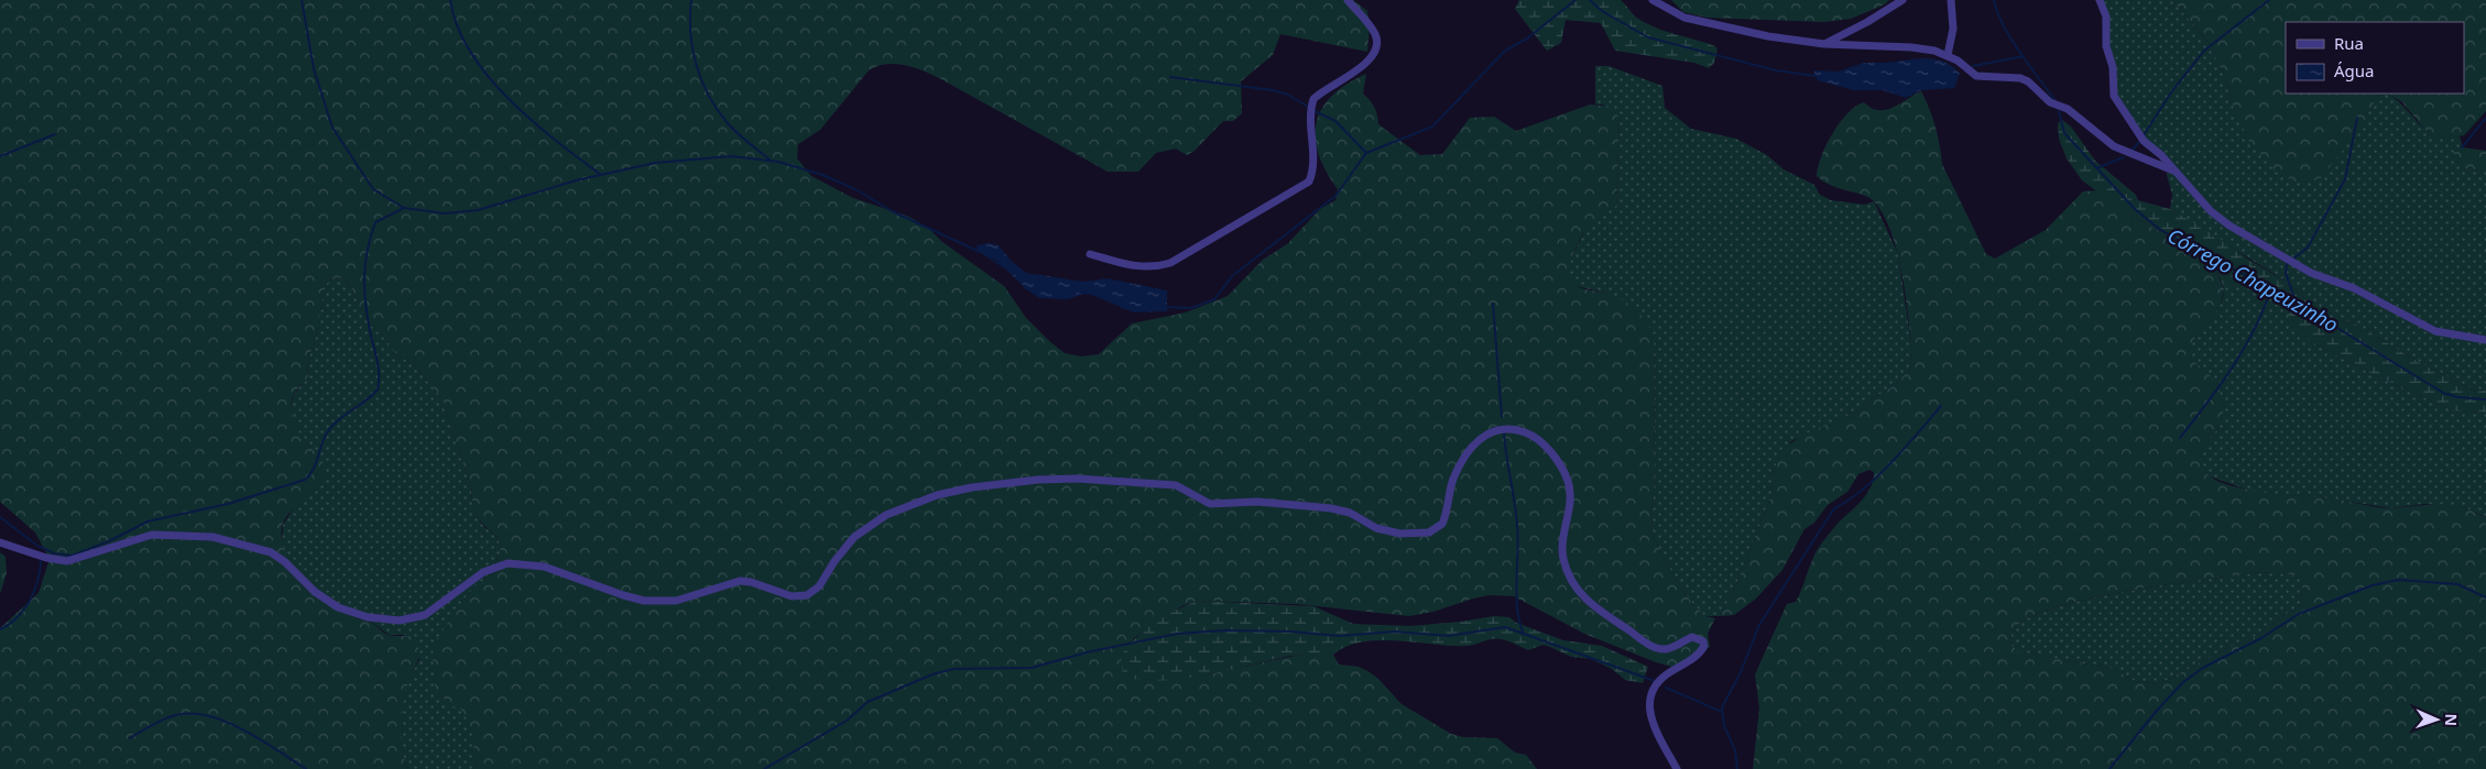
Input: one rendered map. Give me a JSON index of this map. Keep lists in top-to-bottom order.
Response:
{
  "water": ["Córrego Chapeuzinho"],
  "legend": ["Rua", "Água"],
  "north": "right"
}
